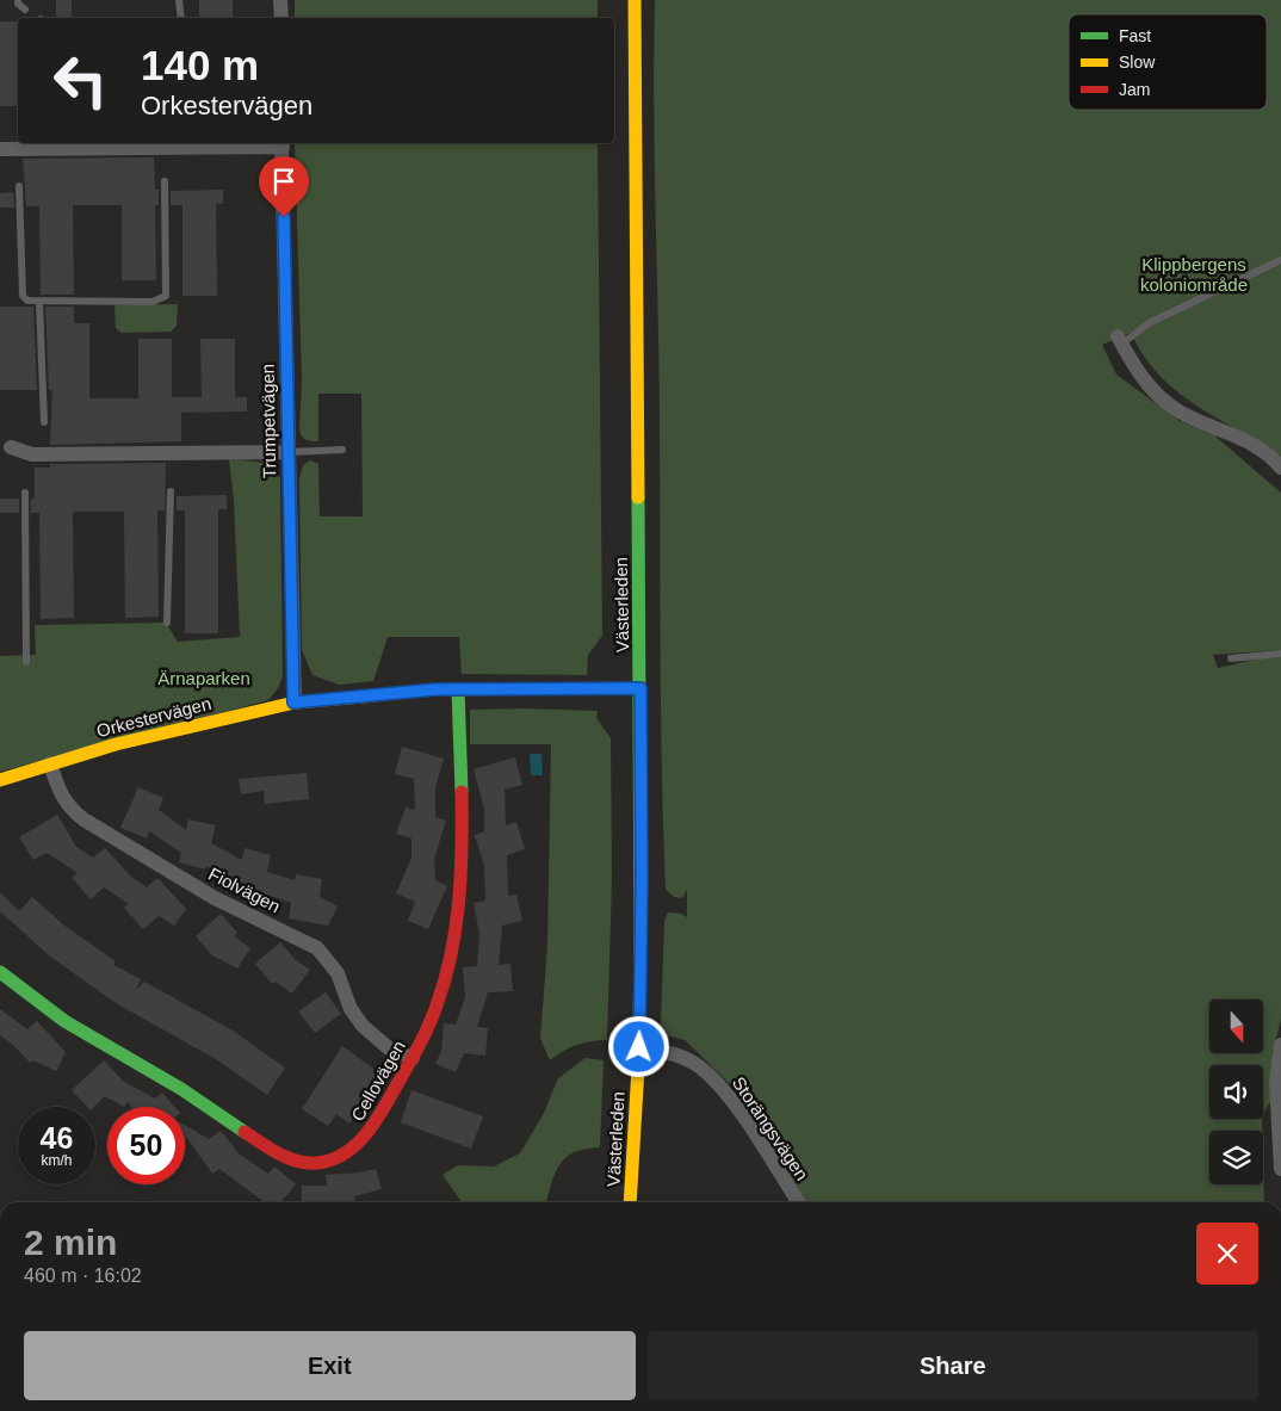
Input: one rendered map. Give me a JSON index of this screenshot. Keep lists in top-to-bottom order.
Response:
{
  "streets": {
    "street": [
      "Trumpetvägen",
      "Västerleden",
      "Orkestervägen",
      "Fiolvägen",
      "Cellovägen",
      "Storängsvägen"
    ]
  },
  "crossings": [
    ["Trumpetvägen", "Orkestervägen"],
    ["Västerleden", "Orkestervägen"],
    ["Västerleden", "Storängsvägen"],
    ["Orkestervägen", "Fiolvägen"],
    ["Orkestervägen", "Cellovägen"],
    ["Fiolvägen", "Cellovägen"]
  ],
  "parks": ["Klippbergens koloniområde", "Ärnaparken"],
  "legend": ["Fast", "Slow", "Jam"],
  "north": "bottom",
  "page": {
    "turn": ["140 m", "Orkestervägen"],
    "speed": "46 km/h",
    "limit": "50",
    "heading": ["2 min", "460 m · 16:02"],
    "buttons": ["Exit", "Share"]
  }
}
